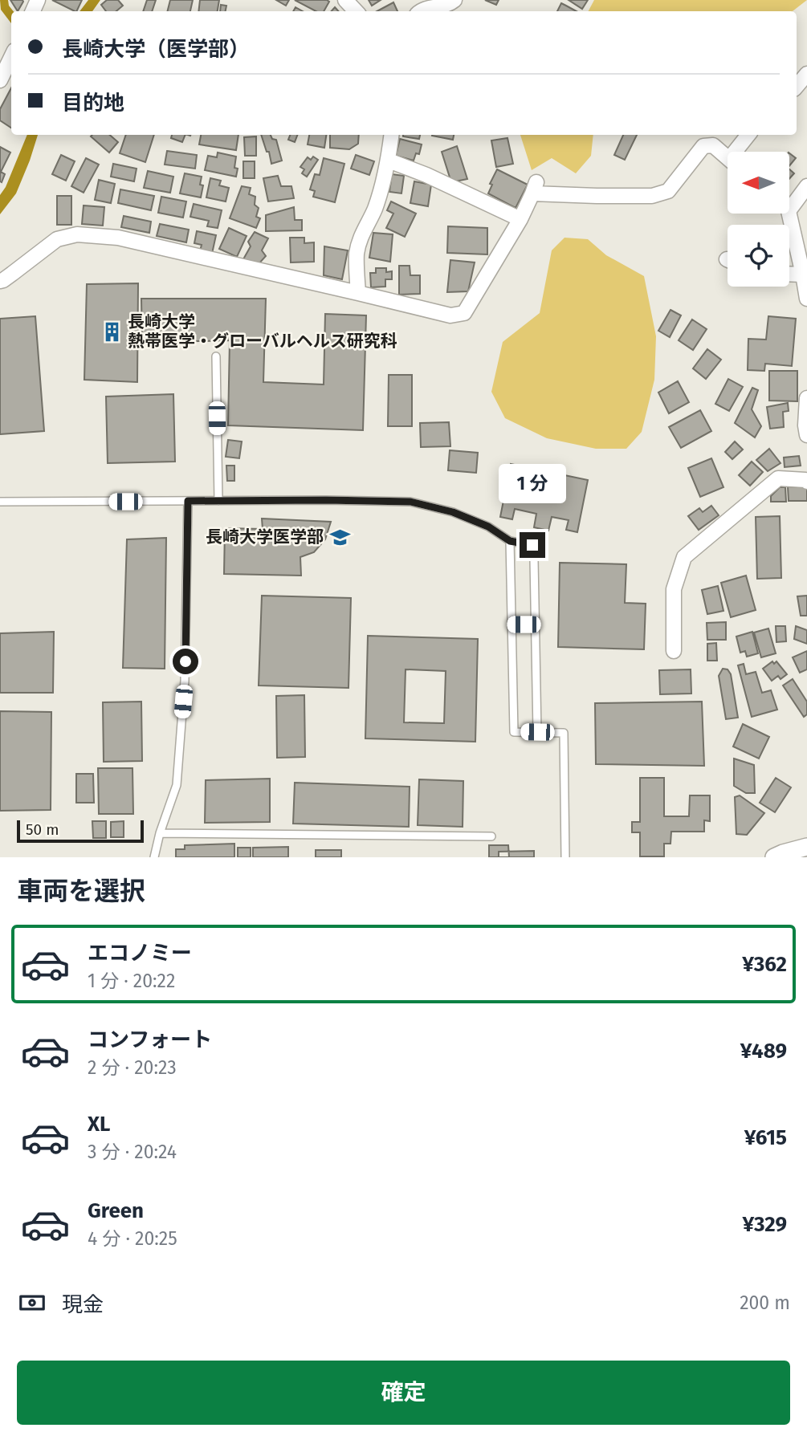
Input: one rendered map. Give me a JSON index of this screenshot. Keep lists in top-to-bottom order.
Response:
{
  "places": {
    "building": ["長崎大学 熱帯医学・グローバルヘルス研究科"],
    "school or university": ["長崎大学医学部"]
  },
  "scale_bar": "50 m",
  "north": "left",
  "page": {
    "banner": ["長崎大学（医学部）", "目的地"],
    "bubble": "1 分",
    "scale": "50 m",
    "heading": "車両を選択",
    "list": [
      {
        "name": "エコノミー",
        "note": "1 分 · 20:22",
        "value": "¥362"
      },
      {
        "name": "コンフォート",
        "note": "2 分 · 20:23",
        "value": "¥489"
      },
      {
        "name": "XL",
        "note": "3 分 · 20:24",
        "value": "¥615"
      },
      {
        "name": "Green",
        "note": "4 分 · 20:25",
        "value": "¥329"
      }
    ],
    "pay": ["現金", "200 m"],
    "buttons": "確定"
  }
}
